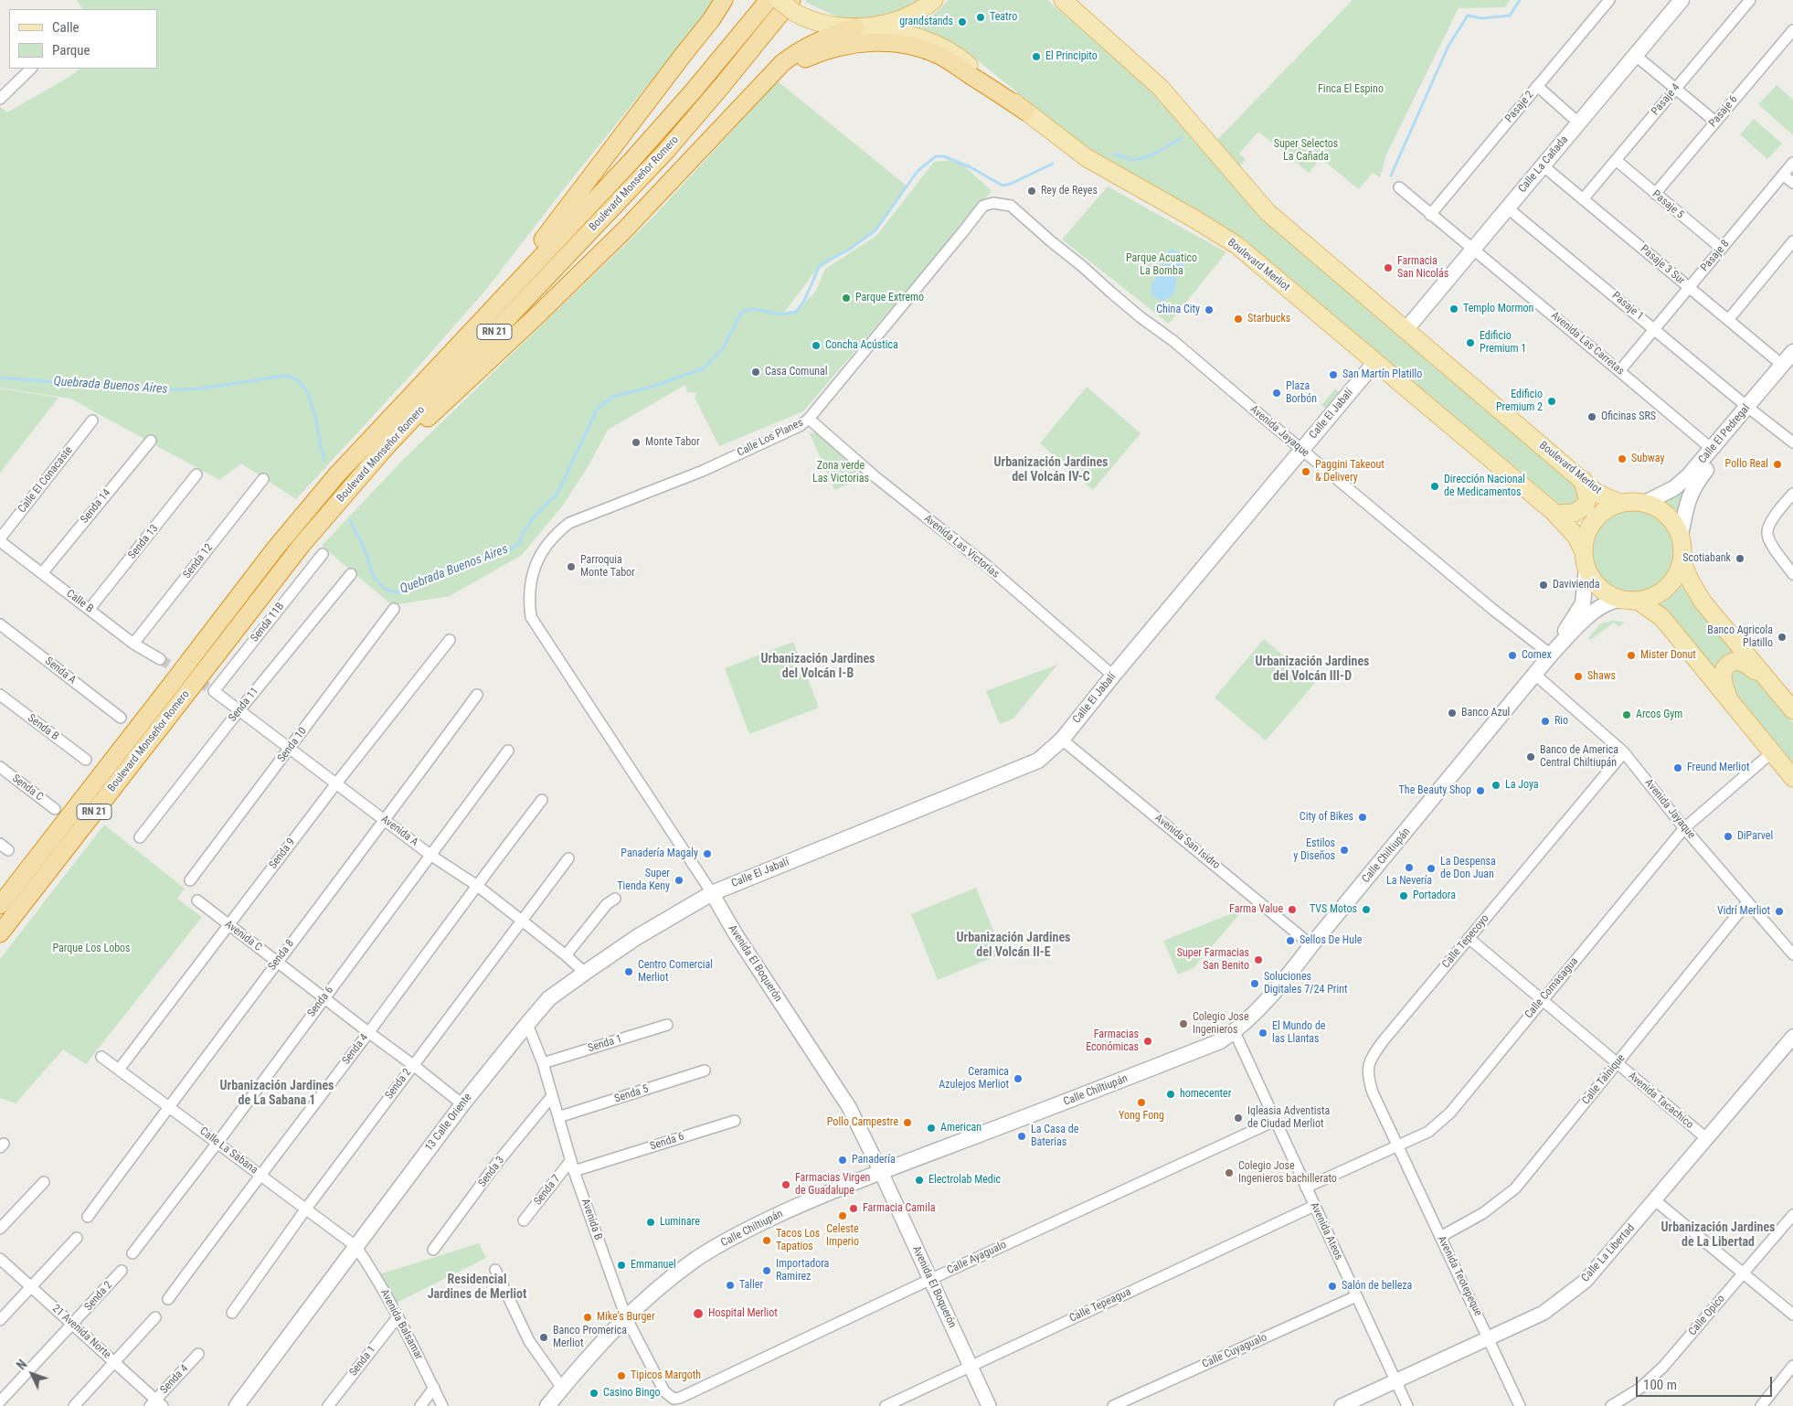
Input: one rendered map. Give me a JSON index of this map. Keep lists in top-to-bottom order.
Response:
{
  "streets": {
    "highway": ["Boulevard Monseñor Romero", "RN 21"],
    "main road": [
      "Calle La Cañada",
      "Boulevard Merliot",
      "Calle El Jabalí",
      "Calle El Pedregal",
      "Calle Chiltiupán",
      "13 Calle Oriente"
    ],
    "street": [
      "Pasaje 4",
      "Pasaje 2",
      "Pasaje 6",
      "Pasaje 5",
      "Pasaje 8",
      "Pasaje 3 Sur",
      "Pasaje 1",
      "Avenida Las Carretas",
      "Avenida Jayaque",
      "Calle Los Planes",
      "Calle El Conacaste",
      "Senda 14",
      "Senda 13",
      "Avenida Las Victorias",
      "Senda 12",
      "Calle B",
      "Senda 11B",
      "Senda A",
      "Senda 11",
      "Senda B",
      "Senda 10",
      "Senda C",
      "Avenida A",
      "Avenida San Isidro",
      "Senda 9",
      "Avenida C",
      "Calle Tepecoyo",
      "Senda 8",
      "Avenida El Boquerón",
      "Calle Comasagua",
      "Senda 6",
      "Senda 1",
      "Senda 4",
      "Calle Talnique",
      "Senda 2",
      "Senda 5",
      "Avenida Tacachico",
      "Calle La Sabana",
      "Senda 3",
      "Senda 7",
      "Avenida B",
      "Avenida Ateos",
      "Calle La Libertad",
      "Calle Ayagualo",
      "Avenida Teotepeque",
      "Calle Tepeagua",
      "Calle Opico",
      "Avenida Balsamar",
      "21 Avenida Norte",
      "Calle Cuyagualo"
    ]
  },
  "crossings": [
    ["Pasaje 4", "Pasaje 5"],
    ["Pasaje 4", "Pasaje 3 Sur"],
    ["Pasaje 2", "Avenida Las Carretas"],
    ["Pasaje 6", "Pasaje 5"],
    ["Calle La Cañada", "Boulevard Merliot"],
    ["Calle La Cañada", "Pasaje 3 Sur"],
    ["Calle La Cañada", "Pasaje 1"],
    ["Calle La Cañada", "Avenida Las Carretas"],
    ["Boulevard Monseñor Romero", "Boulevard Merliot"],
    ["Pasaje 5", "Pasaje 8"],
    ["Pasaje 8", "Pasaje 3 Sur"],
    ["Pasaje 8", "Pasaje 1"],
    ["Pasaje 8", "Avenida Las Carretas"],
    ["Boulevard Merliot", "Calle El Jabalí"],
    ["Boulevard Merliot", "Calle El Pedregal"],
    ["Boulevard Merliot", "Calle Chiltiupán"],
    ["Pasaje 3 Sur", "Calle El Pedregal"],
    ["Pasaje 1", "Calle El Pedregal"],
    ["Avenida Las Carretas", "Calle El Pedregal"],
    ["Calle El Jabalí", "Avenida Jayaque"],
    ["Calle El Jabalí", "Avenida Las Victorias"],
    ["Calle El Jabalí", "Avenida San Isidro"],
    ["Calle El Jabalí", "Avenida El Boquerón"],
    ["Calle El Jabalí", "13 Calle Oriente"],
    ["Avenida Jayaque", "Calle Los Planes"],
    ["Avenida Jayaque", "Calle Chiltiupán"],
    ["Avenida Jayaque", "Calle Tepecoyo"],
    ["Avenida Jayaque", "Calle Comasagua"],
    ["Avenida Jayaque", "Calle Talnique"],
    ["Calle El Pedregal", "Calle Chiltiupán"],
    ["Calle Los Planes", "Avenida Las Victorias"],
    ["Calle Los Planes", "Avenida El Boquerón"],
    ["Calle El Conacaste", "Calle B"],
    ["Senda 14", "Calle B"],
    ["Senda 13", "Calle B"],
    ["Senda 12", "Calle B"],
    ["Senda 11B", "Avenida A"],
    ["Senda 11", "Avenida A"],
    ["Senda 10", "Avenida A"],
    ["Avenida A", "Senda 9"],
    ["Avenida A", "Senda 8"],
    ["Avenida A", "Senda 6"],
    ["Avenida A", "Senda 4"],
    ["Avenida A", "Senda 2"],
    ["Avenida A", "13 Calle Oriente"],
    ["Avenida San Isidro", "Calle Chiltiupán"],
    ["Senda 9", "Avenida C"],
    ["Senda 9", "Calle La Sabana"],
    ["Calle Chiltiupán", "Avenida El Boquerón"],
    ["Calle Chiltiupán", "Avenida B"],
    ["Calle Chiltiupán", "Avenida Ateos"],
    ["Avenida C", "Senda 8"],
    ["Avenida C", "Senda 6"],
    ["Avenida C", "Senda 4"],
    ["Avenida C", "Senda 2"],
    ["Avenida C", "13 Calle Oriente"],
    ["Calle Tepecoyo", "Calle Comasagua"],
    ["Calle Tepecoyo", "Avenida Tacachico"],
    ["Calle Tepecoyo", "Avenida Teotepeque"],
    ["Senda 8", "Calle La Sabana"],
    ["Avenida El Boquerón", "13 Calle Oriente"],
    ["Avenida El Boquerón", "Calle Ayagualo"],
    ["Avenida El Boquerón", "Calle Tepeagua"],
    ["Calle Comasagua", "Avenida Tacachico"],
    ["Calle Comasagua", "Avenida Ateos"],
    ["Calle Comasagua", "Avenida Teotepeque"],
    ["Senda 6", "Calle La Sabana"],
    ["Senda 6", "Avenida B"],
    ["Senda 1", "Avenida B"],
    ["Senda 1", "Avenida Balsamar"],
    ["Senda 4", "Calle La Sabana"],
    ["Senda 4", "21 Avenida Norte"],
    ["Calle Talnique", "Avenida Tacachico"],
    ["Calle Talnique", "Avenida Teotepeque"],
    ["Senda 2", "Calle La Sabana"],
    ["Senda 2", "21 Avenida Norte"],
    ["Senda 5", "Avenida B"],
    ["Avenida Tacachico", "Calle La Libertad"],
    ["13 Calle Oriente", "Calle La Sabana"],
    ["13 Calle Oriente", "Avenida B"],
    ["13 Calle Oriente", "Avenida Balsamar"],
    ["Calle La Sabana", "Avenida Balsamar"],
    ["Senda 3", "Avenida B"],
    ["Senda 7", "Avenida B"],
    ["Avenida B", "Calle Ayagualo"],
    ["Avenida Ateos", "Calle La Libertad"],
    ["Avenida Ateos", "Calle Ayagualo"],
    ["Avenida Ateos", "Calle Tepeagua"],
    ["Avenida Ateos", "Calle Cuyagualo"],
    ["Calle La Libertad", "Avenida Teotepeque"]
  ],
  "districts": [
    "Urbanización Jardines del Volcán IV-C",
    "Urbanización Jardines del Volcán I-B",
    "Urbanización Jardines del Volcán III-D",
    "Urbanización Jardines del Volcán II-E",
    "Urbanización Jardines de La Sabana 1",
    "Urbanización Jardines de La Libertad",
    "Residencial Jardines de Merliot"
  ],
  "water": ["Quebrada Buenos Aires"],
  "parks": [
    "Finca El Espino",
    "Super Selectos La Cañada",
    "Parque Acuatico La Bomba",
    "Zona verde Las Victorias",
    "Parque Los Lobos"
  ],
  "places": [
    "Teatro",
    "grandstands",
    "El Principito",
    "Rey de Reyes",
    "Farmacia San Nicolás",
    "Parque Extremo",
    "Templo Mormon",
    "China City",
    "Starbucks",
    "Edificio Premium 1",
    "Concha Acústica",
    "Casa Comunal",
    "San Martín Platillo",
    "Plaza Borbón",
    "Edificio Premium 2",
    "Oficinas SRS",
    "Monte Tabor",
    "Subway",
    "Pollo Real",
    "Paggini Takeout & Delivery",
    "Dirección Nacional de Medicamentos",
    "Scotiabank",
    "Parroquia Monte Tabor",
    "Davivienda",
    "Banco Agricola Platillo",
    "Comex",
    "Mister Donut",
    "Shaws",
    "Banco Azul",
    "Arcos Gym",
    "Rio",
    "Banco de America Central Chiltiupán",
    "Freund Merliot",
    "La Joya",
    "The Beauty Shop",
    "City of Bikes",
    "DiParvel",
    "Estilos y Diseños",
    "Panadería Magaly",
    "La Nevería",
    "La Despensa de Don Juan",
    "Super Tienda Keny",
    "Portadora",
    "Farma Value",
    "TVS Motos",
    "Vidrí Merliot",
    "Sellos De Hule",
    "Super Farmacias San Benito",
    "Centro Comercial Merliot",
    "Soluciones Digitales 7/24 Print",
    "Colegio Jose Ingenieros",
    "El Mundo de las Llantas",
    "Farmacias Económicas",
    "Ceramica Azulejos Merliot",
    "homecenter",
    "Yong Fong",
    "Igleasia Adventista de Ciudad Merliot",
    "Pollo Campestre",
    "American",
    "La Casa de Baterias",
    "Panadería",
    "Colegio Jose Ingenieros bachillerato",
    "Electrolab Medic",
    "Farmacias Virgen de Guadalupe",
    "Farmacia Camila",
    "Celeste Imperio",
    "Luminare",
    "Tacos Los Tapatios",
    "Emmanuel",
    "Importadora Ramirez",
    "Taller",
    "Salón de belleza",
    "Hospital Merliot",
    "Mike's Burger",
    "Banco Promerica Merliot",
    "Tipicos Margoth",
    "Casino Bingo"
  ],
  "legend": ["Calle", "Parque"],
  "scale_bar": "100 m",
  "north": "top left"
}
